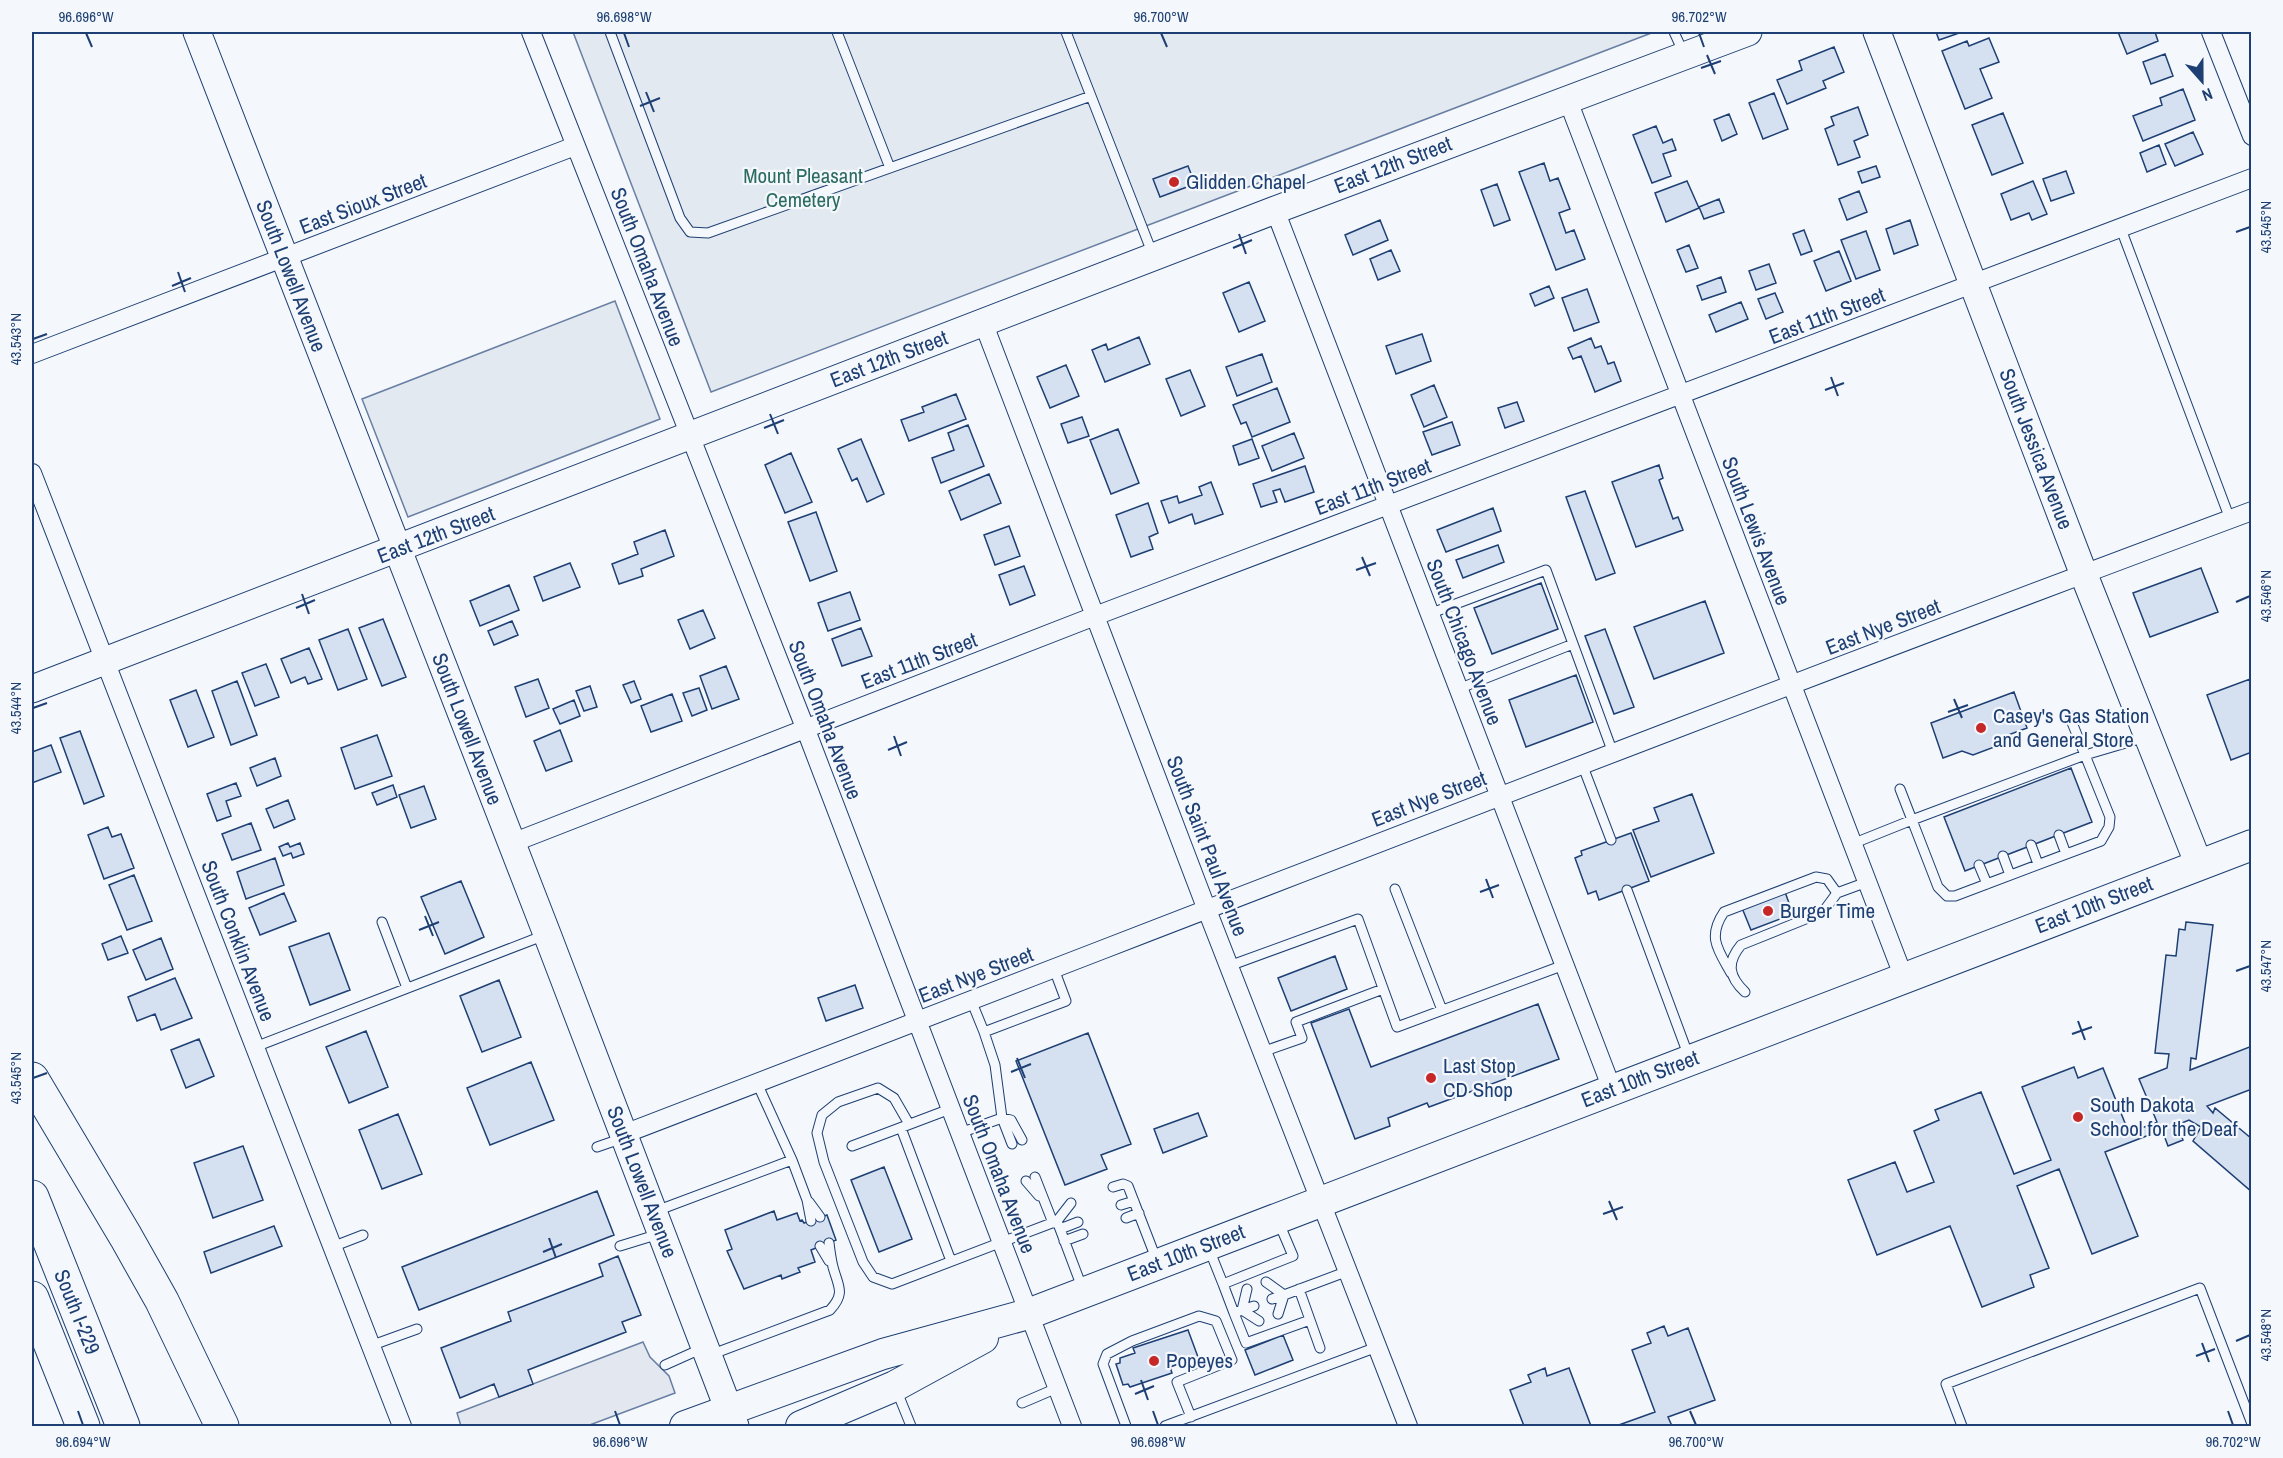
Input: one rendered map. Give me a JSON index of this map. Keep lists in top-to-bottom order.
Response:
{
  "streets": {
    "highway": ["South I-229"],
    "main road": ["East 10th Street"],
    "street": [
      "East 12th Street",
      "East Sioux Street",
      "South Omaha Avenue",
      "South Lowell Avenue",
      "East 11th Street",
      "South Jessica Avenue",
      "South Lewis Avenue",
      "East Nye Street",
      "South Chicago Avenue",
      "South Saint Paul Avenue",
      "South Conklin Avenue"
    ]
  },
  "crossings": [
    ["East 12th Street", "South Omaha Avenue"],
    ["East 12th Street", "South Lowell Avenue"],
    ["East 12th Street", "South Lewis Avenue"],
    ["East 12th Street", "South Chicago Avenue"],
    ["East 12th Street", "South Saint Paul Avenue"],
    ["East 12th Street", "South Conklin Avenue"],
    ["East Sioux Street", "South Omaha Avenue"],
    ["East Sioux Street", "South Lowell Avenue"],
    ["South Omaha Avenue", "East 11th Street"],
    ["South Omaha Avenue", "East Nye Street"],
    ["South Omaha Avenue", "East 10th Street"],
    ["South Lowell Avenue", "East 11th Street"],
    ["South Lowell Avenue", "East Nye Street"],
    ["South Lowell Avenue", "East 10th Street"],
    ["East 11th Street", "South Jessica Avenue"],
    ["East 11th Street", "South Lewis Avenue"],
    ["East 11th Street", "South Chicago Avenue"],
    ["East 11th Street", "South Saint Paul Avenue"],
    ["South Jessica Avenue", "East Nye Street"],
    ["South Jessica Avenue", "East 10th Street"],
    ["South Lewis Avenue", "East Nye Street"],
    ["South Lewis Avenue", "East 10th Street"],
    ["East Nye Street", "South Chicago Avenue"],
    ["East Nye Street", "South Saint Paul Avenue"],
    ["South Chicago Avenue", "East 10th Street"],
    ["South Saint Paul Avenue", "East 10th Street"]
  ],
  "parks": ["Mount Pleasant Cemetery"],
  "places": [
    "Glidden Chapel",
    "Casey's Gas Station and General Store",
    "Burger Time",
    "Last Stop CD Shop",
    "South Dakota School for the Deaf",
    "Popeyes"
  ],
  "north": "bottom",
  "coordinates": [
    "96.696°W",
    "96.698°W",
    "96.700°W",
    "96.702°W",
    "43.545°N",
    "43.543°N",
    "43.546°N",
    "43.544°N",
    "43.547°N",
    "43.548°N",
    "96.694°W"
  ]
}
